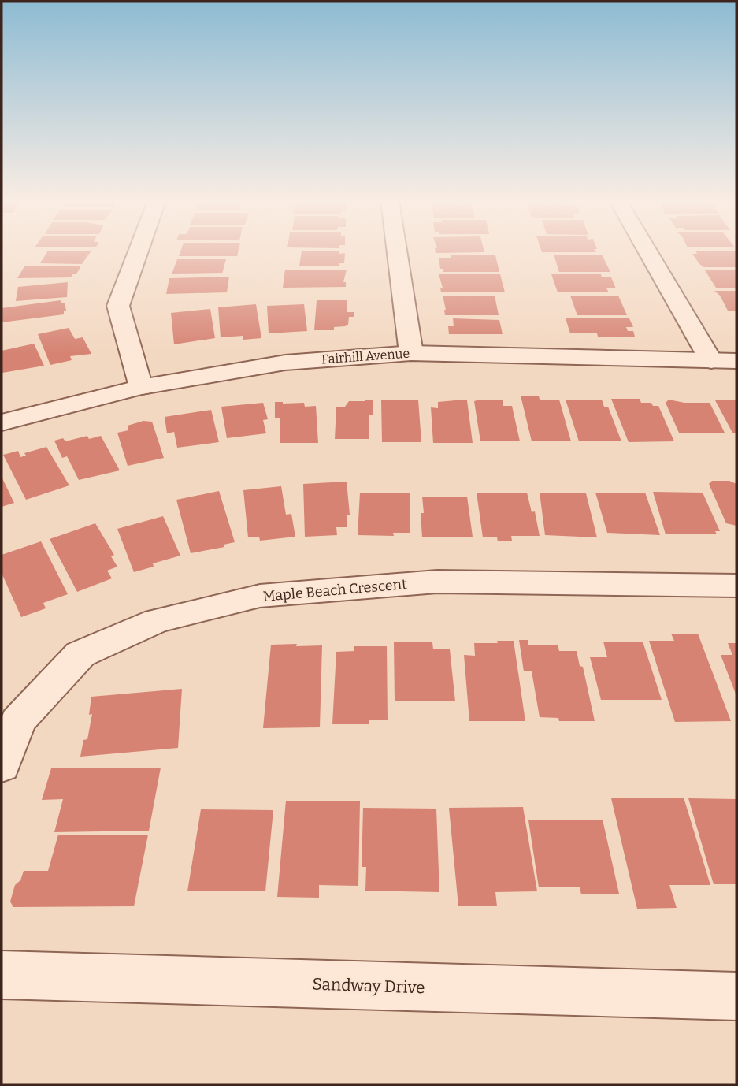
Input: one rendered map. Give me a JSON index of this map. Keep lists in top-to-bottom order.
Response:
{
  "streets": {
    "street": ["Fairhill Avenue", "Maple Beach Crescent", "Sandway Drive"]
  }
}
